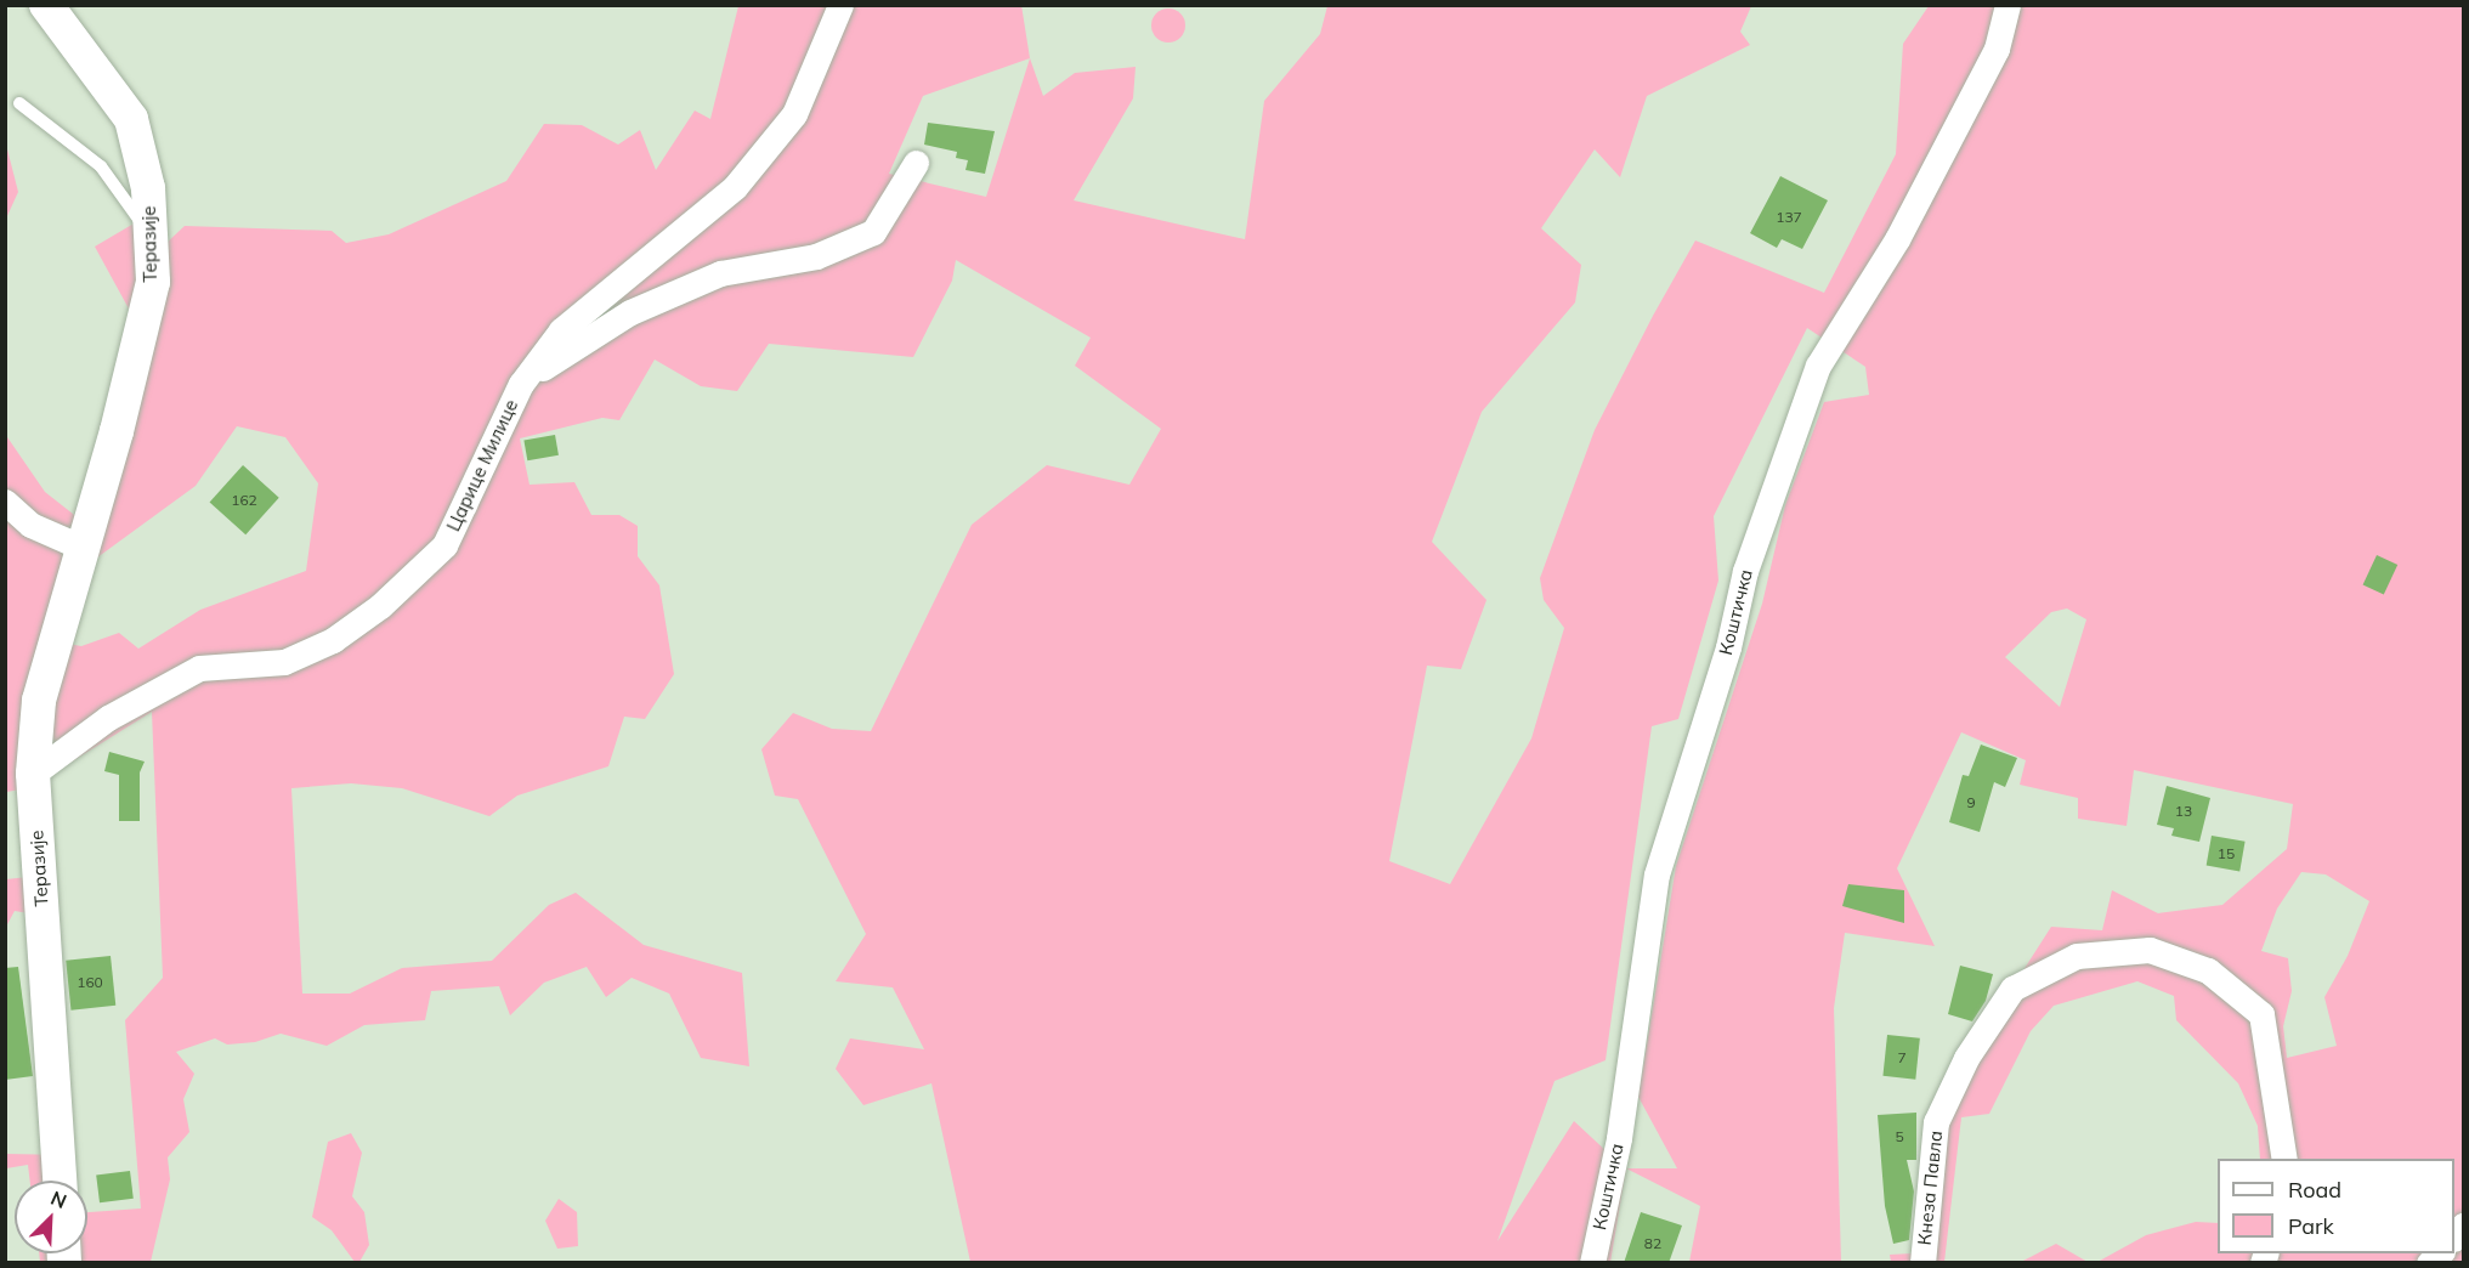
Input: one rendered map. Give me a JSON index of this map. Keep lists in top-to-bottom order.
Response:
{
  "streets": {
    "street": [
      "Теразије",
      "Царице Милице",
      "Коштичка",
      "Кнеза Павла"
    ]
  },
  "crossings": [
    ["Теразије", "Царице Милице"]
  ],
  "house_numbers": [
    "137",
    "162",
    "9",
    "13",
    "15",
    "160",
    "7",
    "5",
    "82"
  ],
  "legend": ["Road", "Park"],
  "north": "top right"
}
